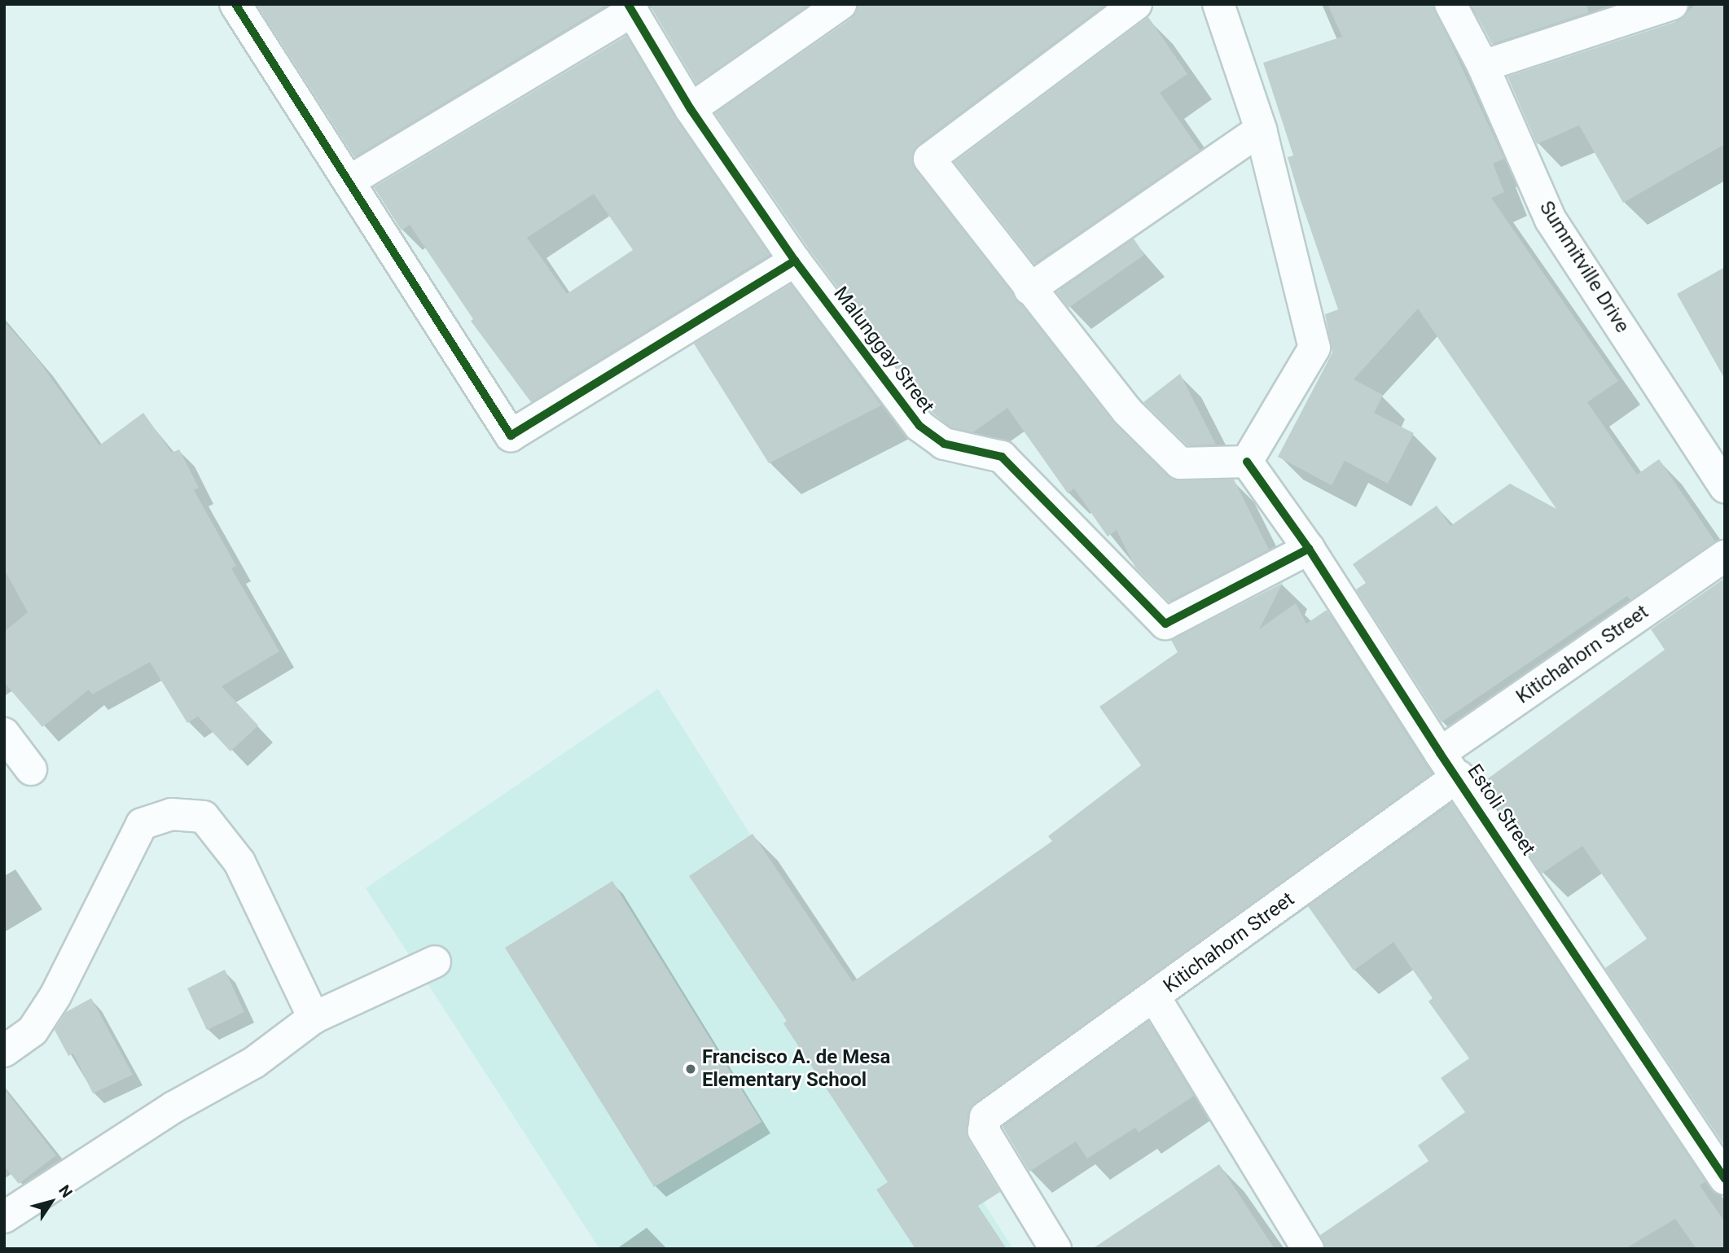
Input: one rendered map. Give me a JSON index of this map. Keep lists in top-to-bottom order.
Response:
{
  "streets": {
    "street": [
      "Summitville Drive",
      "Malunggay Street",
      "Kitichahorn Street",
      "Estoli Street"
    ]
  },
  "crossings": [
    ["Malunggay Street", "Estoli Street"],
    ["Kitichahorn Street", "Estoli Street"]
  ],
  "places": ["Francisco A. de Mesa Elementary School"],
  "north": "top right"
}
